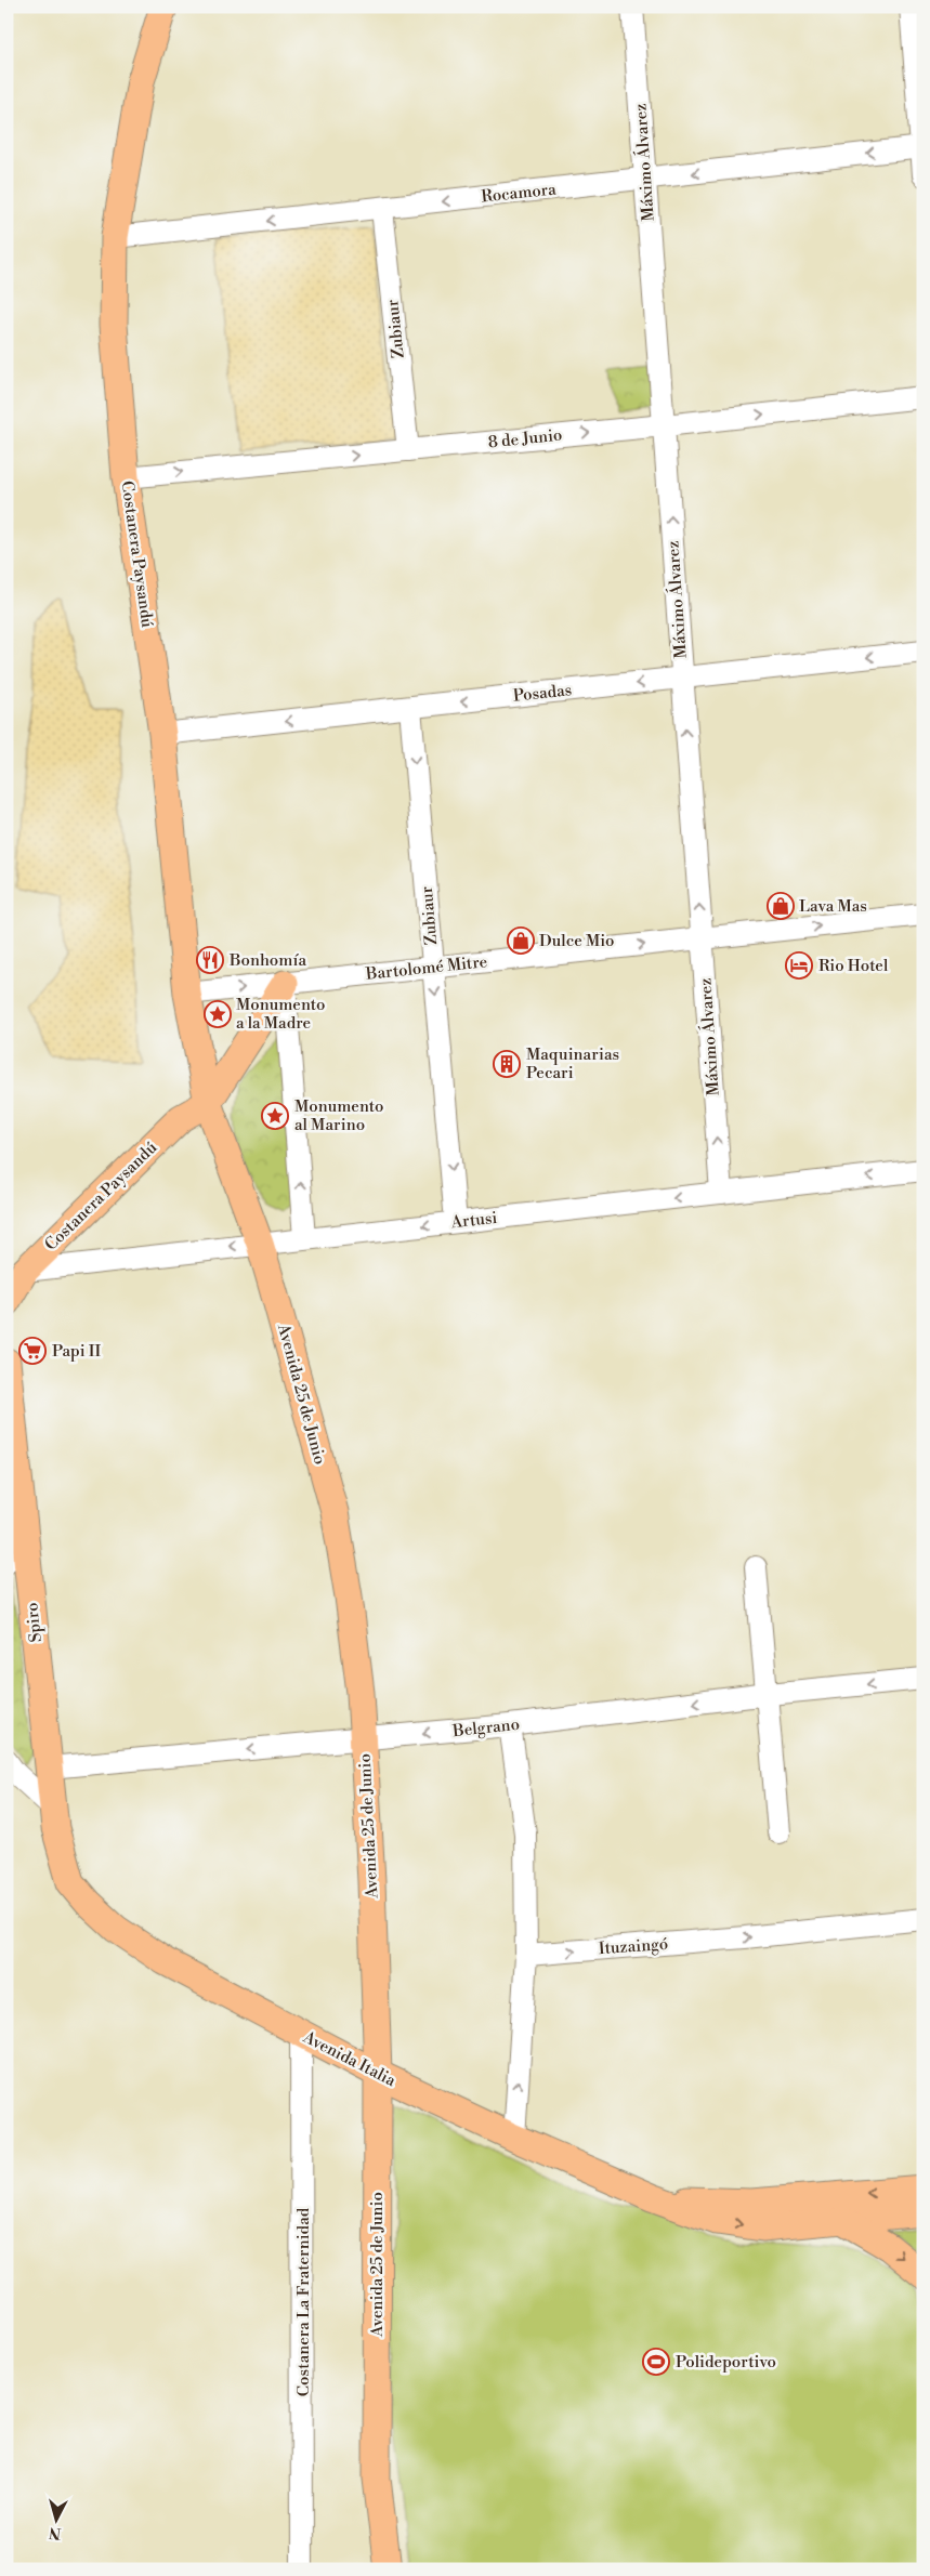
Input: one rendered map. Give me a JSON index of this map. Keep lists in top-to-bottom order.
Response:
{
  "streets": {
    "main road": [
      "Costanera Paysandú",
      "Avenida 25 de Junio",
      "Spiro",
      "Avenida Italia"
    ],
    "street": [
      "Máximo Álvarez",
      "Rocamora",
      "Zubiaur",
      "8 de Junio",
      "Posadas",
      "Bartolomé Mitre",
      "Artusi",
      "Belgrano",
      "Ituzaingó",
      "Costanera La Fraternidad"
    ]
  },
  "crossings": [
    ["Máximo Álvarez", "Rocamora"],
    ["Máximo Álvarez", "8 de Junio"],
    ["Máximo Álvarez", "Posadas"],
    ["Máximo Álvarez", "Bartolomé Mitre"],
    ["Máximo Álvarez", "Artusi"],
    ["Rocamora", "Zubiaur"],
    ["Rocamora", "Costanera Paysandú"],
    ["Zubiaur", "8 de Junio"],
    ["Zubiaur", "Posadas"],
    ["Zubiaur", "Bartolomé Mitre"],
    ["Zubiaur", "Artusi"],
    ["8 de Junio", "Costanera Paysandú"],
    ["Costanera Paysandú", "Posadas"],
    ["Costanera Paysandú", "Bartolomé Mitre"],
    ["Costanera Paysandú", "Artusi"],
    ["Costanera Paysandú", "Avenida 25 de Junio"],
    ["Artusi", "Avenida 25 de Junio"],
    ["Avenida 25 de Junio", "Belgrano"],
    ["Avenida 25 de Junio", "Avenida Italia"],
    ["Spiro", "Belgrano"],
    ["Spiro", "Avenida Italia"],
    ["Avenida Italia", "Costanera La Fraternidad"]
  ],
  "one_way": [
    "Máximo Álvarez",
    "Rocamora",
    "8 de Junio",
    "Posadas",
    "Bartolomé Mitre",
    "Artusi",
    "Belgrano",
    "Ituzaingó"
  ],
  "places": {
    "shop": ["Lava Mas", "Dulce Mio"],
    "restaurant": ["Bonhomía"],
    "hotel": ["Rio Hotel"],
    "place": ["Monumento a la Madre", "Monumento al Marino"],
    "building": ["Maquinarias Pecari"],
    "supermarket": ["Papi II"],
    "sports": ["Polideportivo"]
  },
  "north": "bottom"
}
